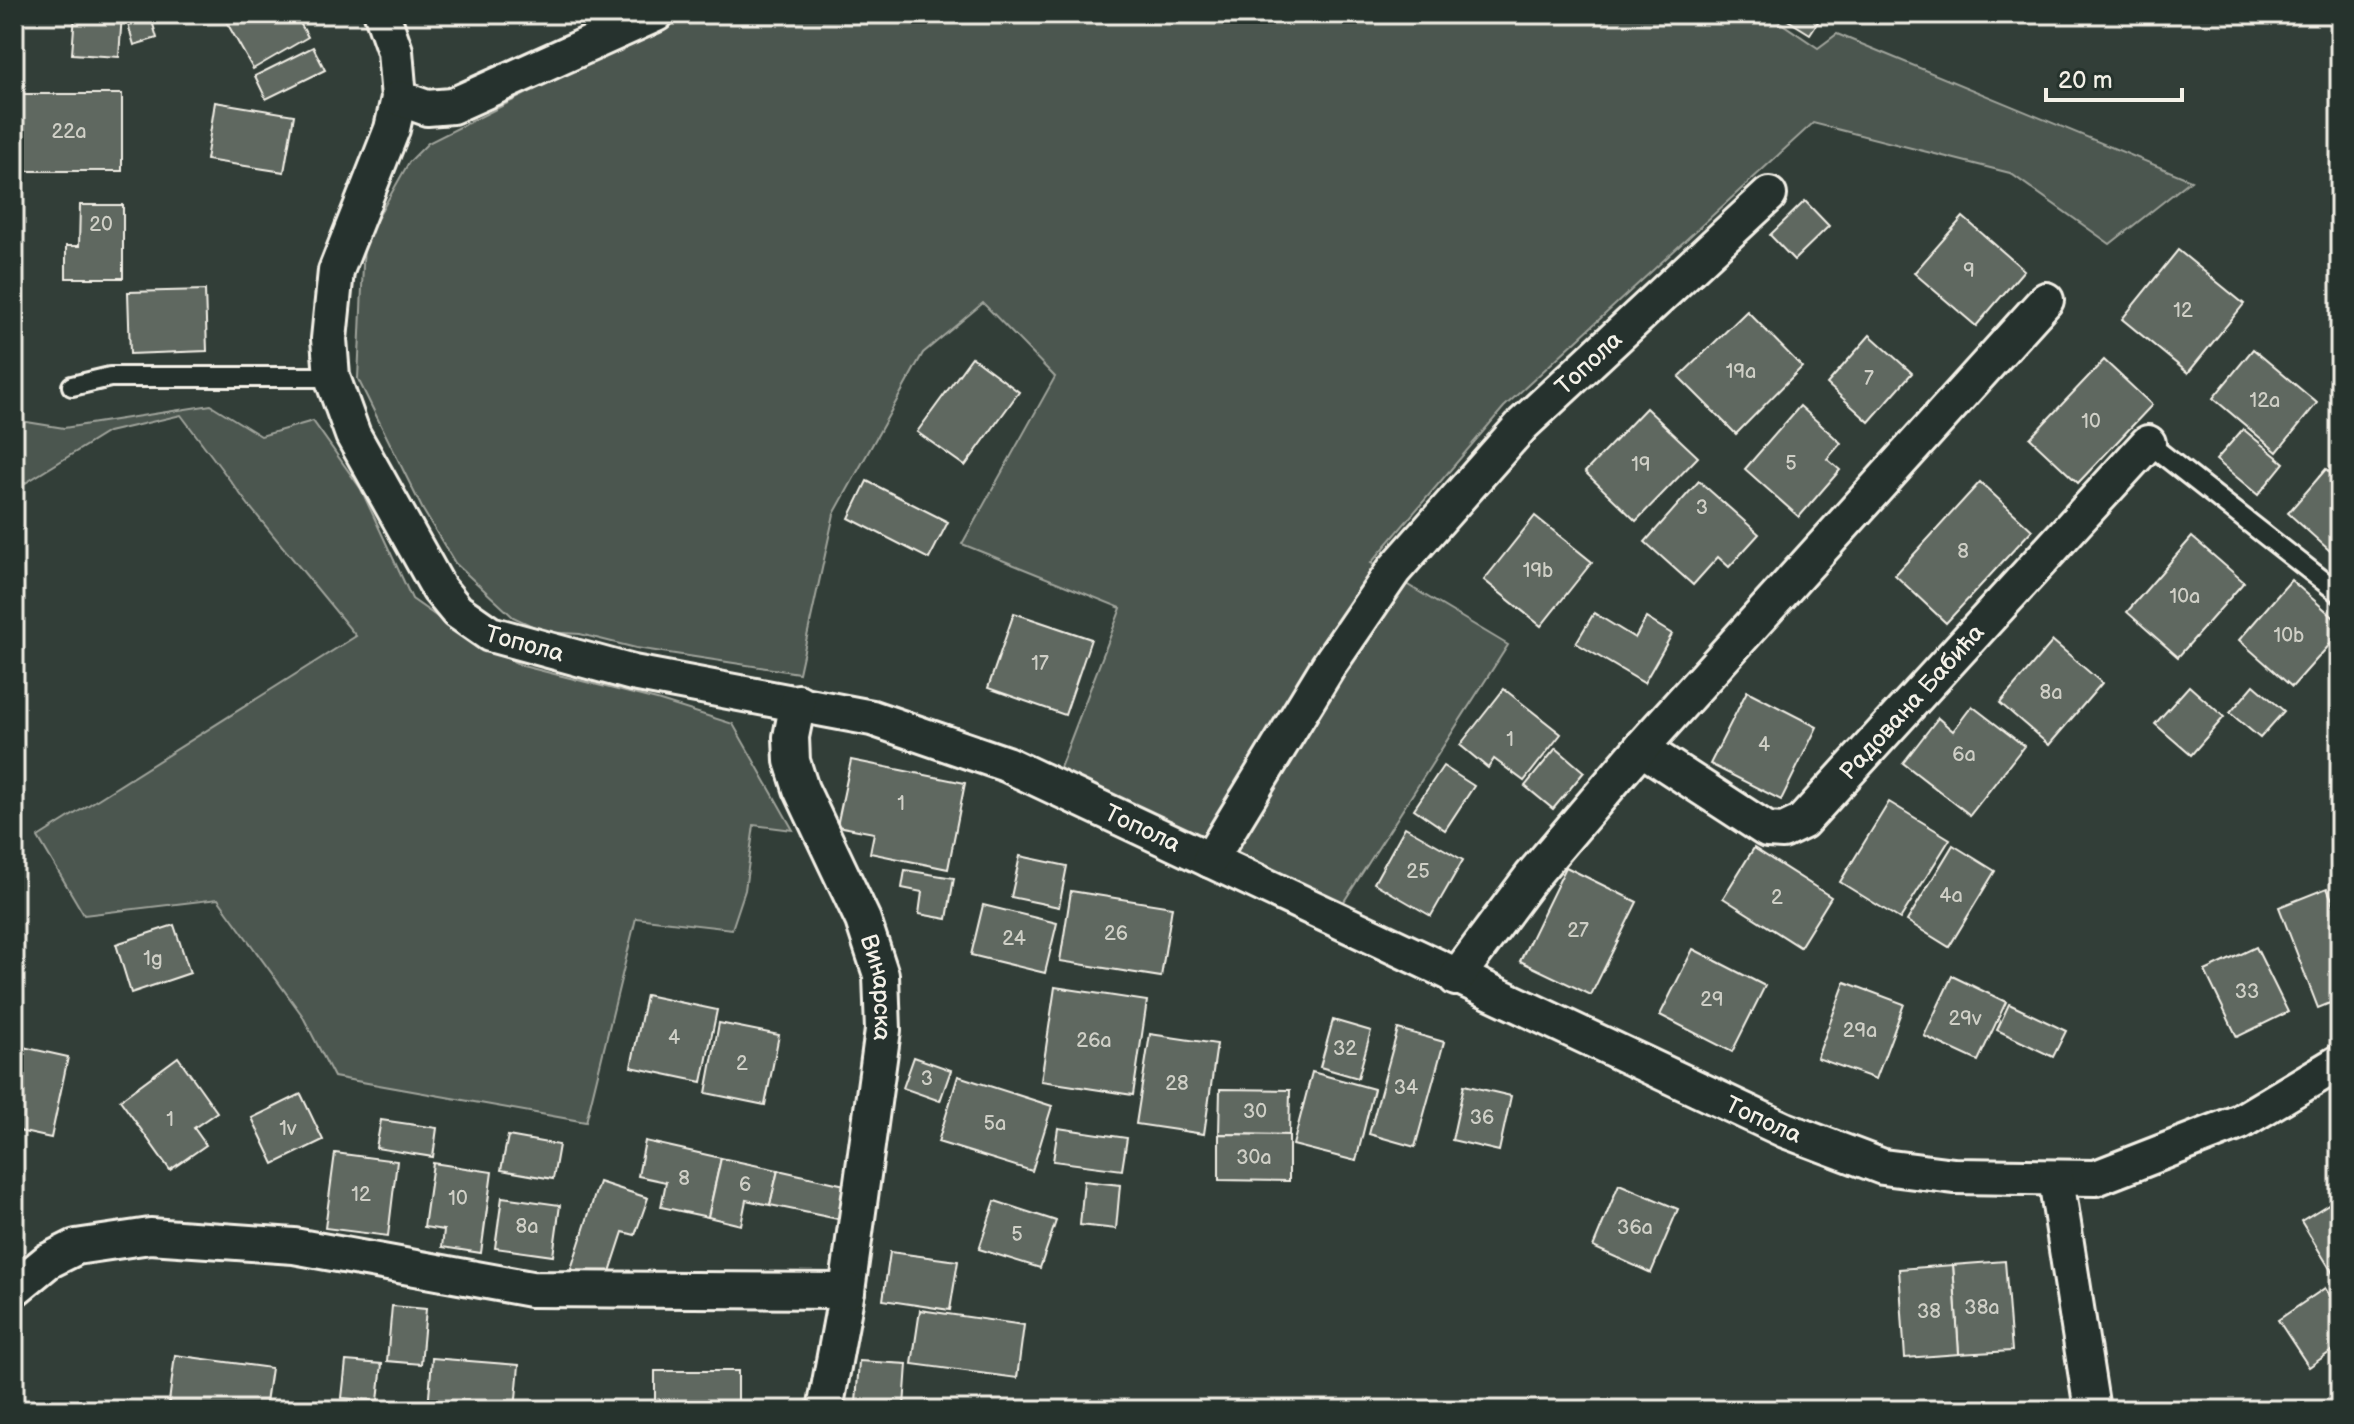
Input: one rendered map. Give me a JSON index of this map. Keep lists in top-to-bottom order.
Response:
{
  "streets": {
    "street": ["Топола", "Радована Бабића", "Винарска"]
  },
  "crossings": [
    ["Топола", "Винарска"]
  ],
  "house_numbers": [
    "22a",
    "20",
    "9",
    "12",
    "19a",
    "7",
    "12a",
    "10",
    "5",
    "19",
    "3",
    "8",
    "19b",
    "10a",
    "10b",
    "17",
    "8a",
    "1",
    "4",
    "6a",
    "1",
    "25",
    "4a",
    "2",
    "27",
    "26",
    "24",
    "1g",
    "33",
    "29",
    "29v",
    "29a",
    "4",
    "26a",
    "32",
    "2",
    "3",
    "28",
    "34",
    "30",
    "36",
    "1",
    "5a",
    "1v",
    "30a",
    "8",
    "6",
    "12",
    "10",
    "8a",
    "36a",
    "5",
    "38a",
    "38"
  ],
  "scale_bar": "20 m"
}
